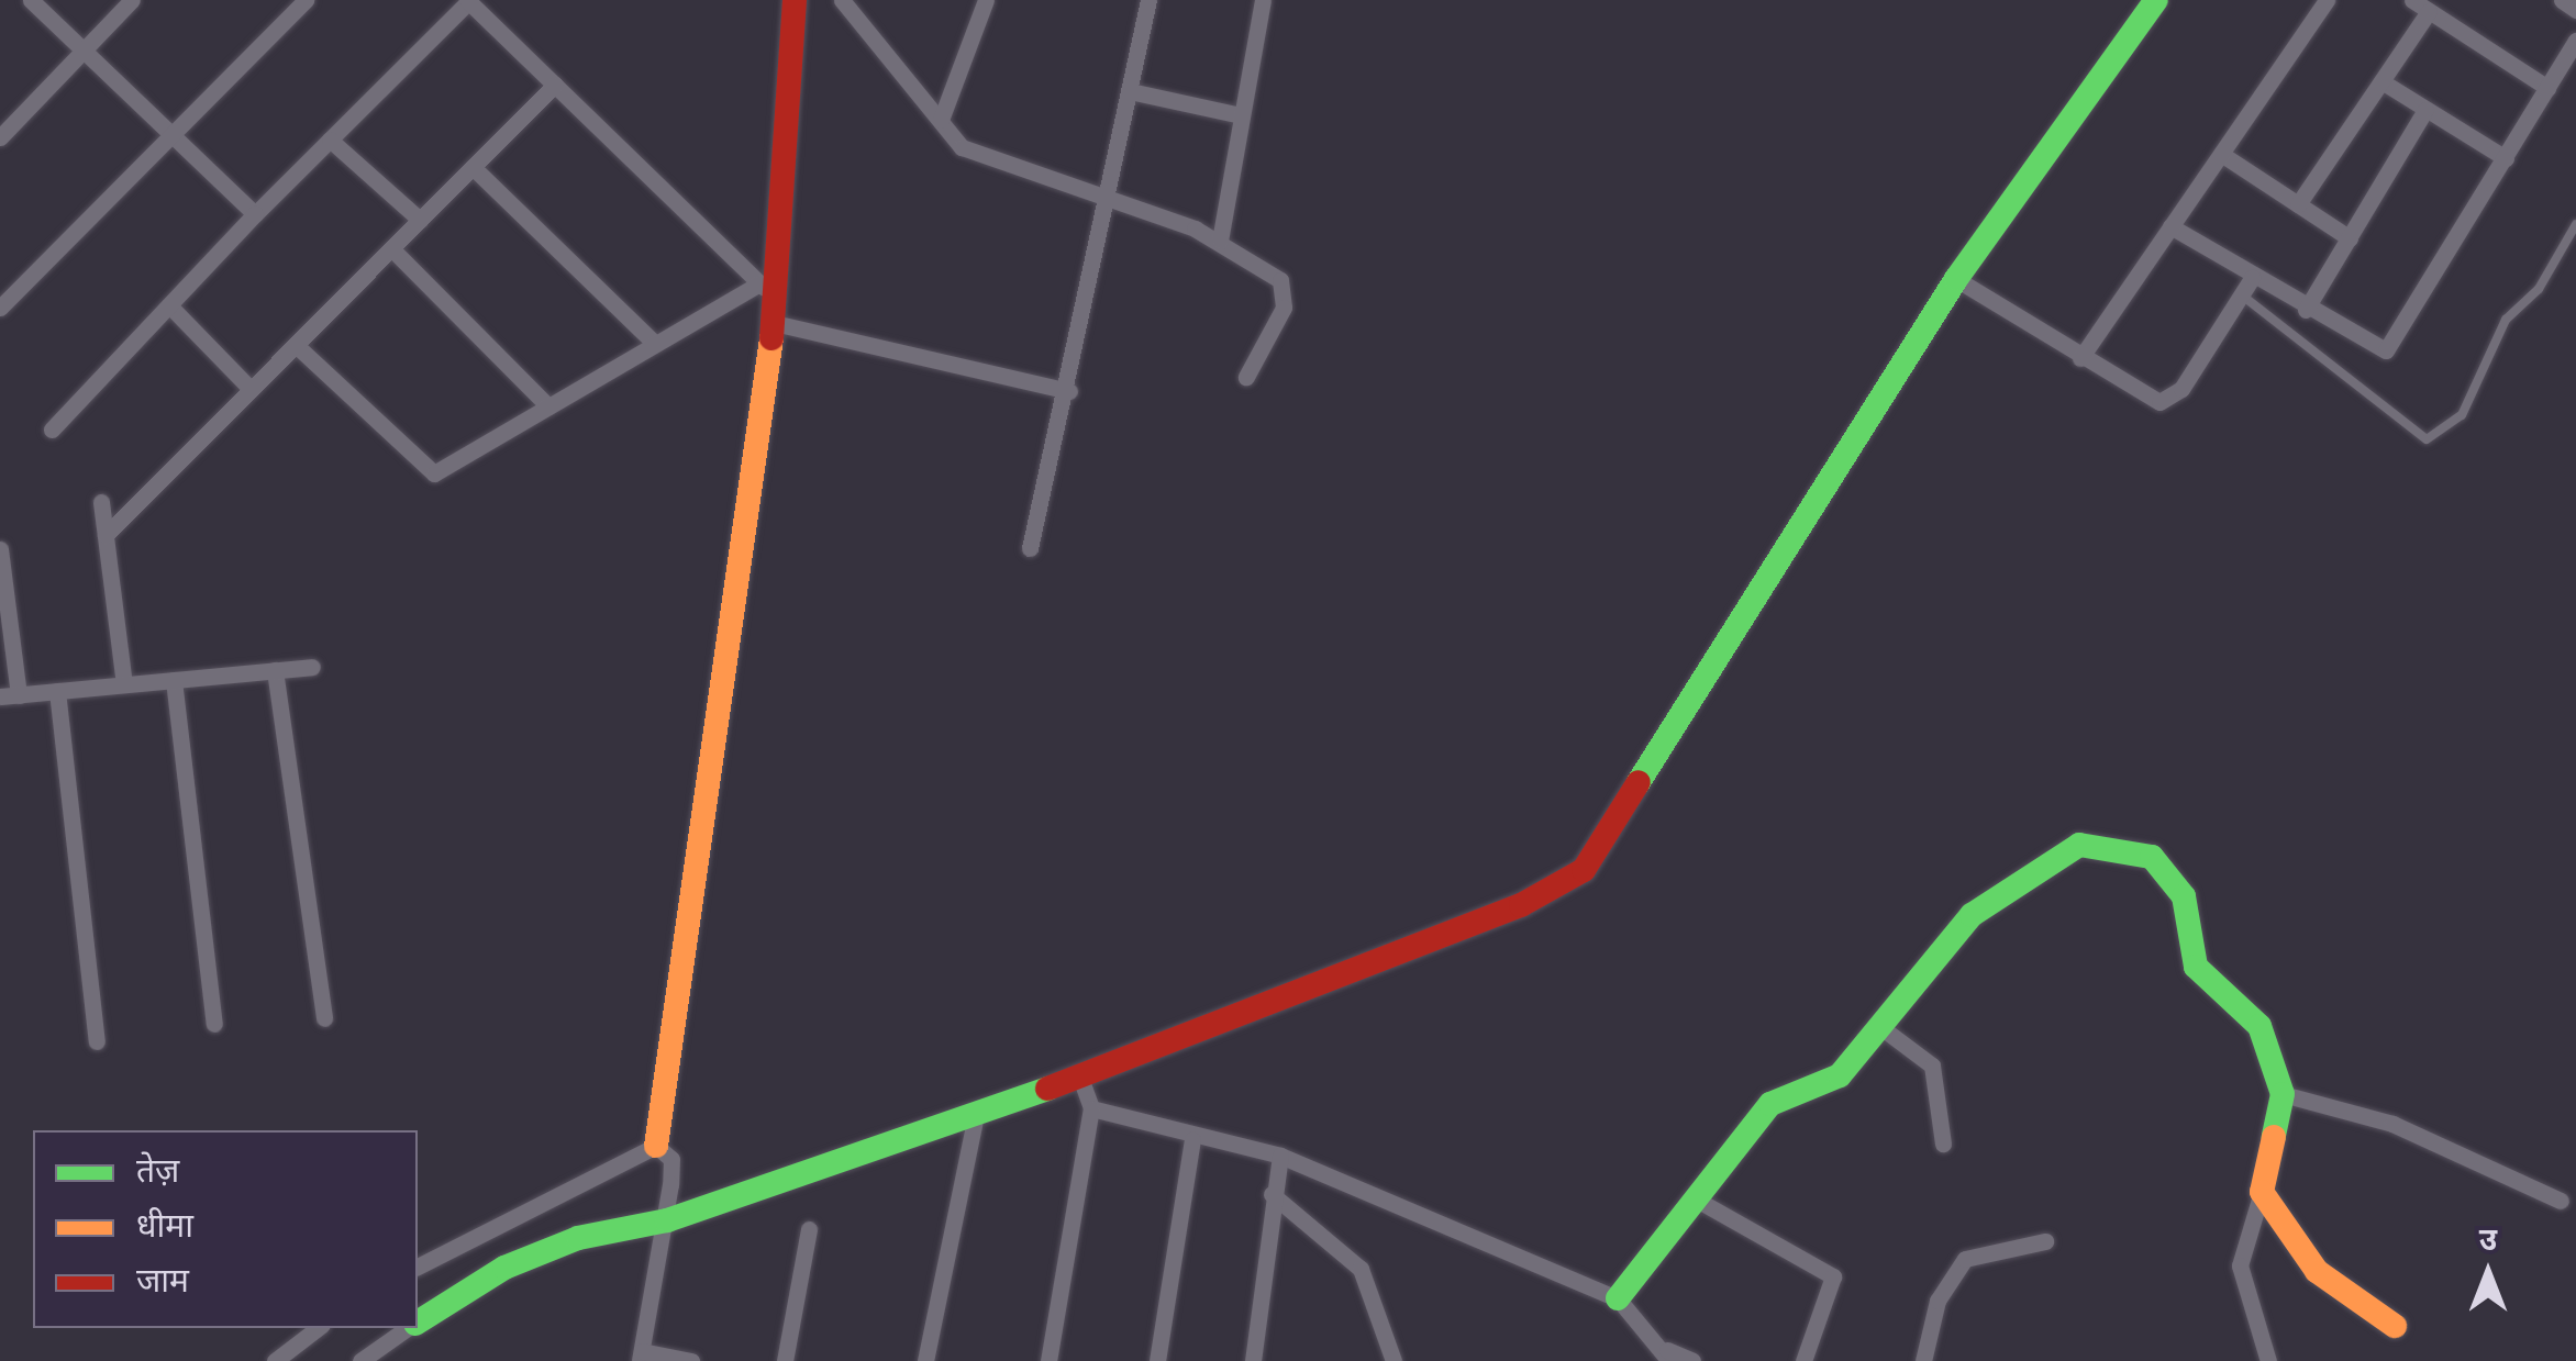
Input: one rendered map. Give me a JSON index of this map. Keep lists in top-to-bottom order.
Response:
{
  "legend": ["तेज़", "धीमा", "जाम"],
  "north": "top"
}
